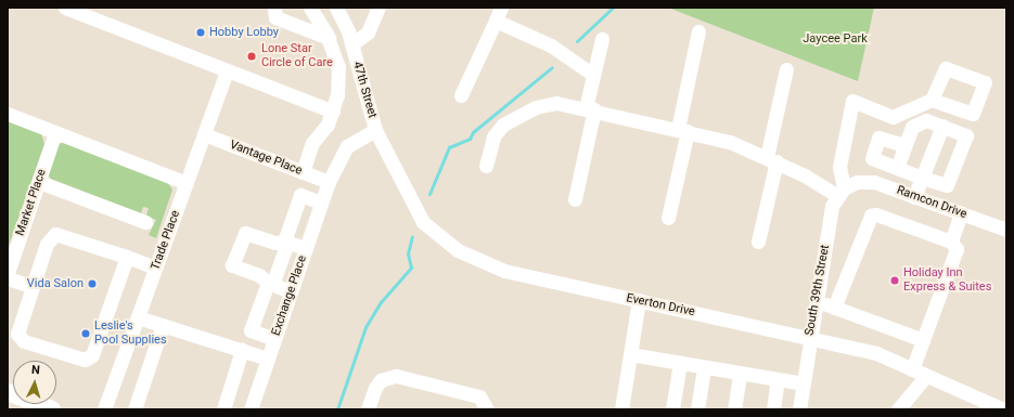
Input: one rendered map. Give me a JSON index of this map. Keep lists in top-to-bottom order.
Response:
{
  "streets": {
    "street": [
      "47th Street",
      "Vantage Place",
      "Market Place",
      "Ramcon Drive",
      "Trade Place",
      "South 39th Street",
      "Exchange Place",
      "Everton Drive"
    ]
  },
  "crossings": [
    ["47th Street", "Vantage Place"],
    ["47th Street", "Exchange Place"],
    ["47th Street", "Everton Drive"],
    ["Vantage Place", "Trade Place"],
    ["Vantage Place", "Exchange Place"],
    ["Ramcon Drive", "South 39th Street"],
    ["South 39th Street", "Everton Drive"]
  ],
  "parks": ["Jaycee Park"],
  "places": [
    "Hobby Lobby",
    "Lone Star Circle of Care",
    "Holiday Inn Express & Suites",
    "Vida Salon",
    "Leslie's Pool Supplies"
  ],
  "north": "top"
}
